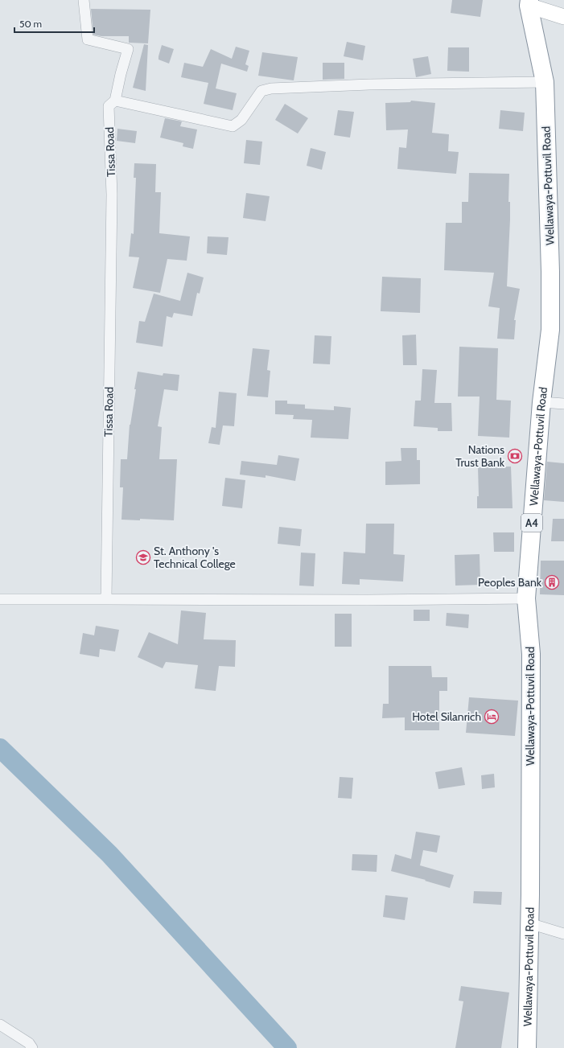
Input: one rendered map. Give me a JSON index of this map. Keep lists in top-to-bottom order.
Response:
{
  "streets": {
    "highway": ["Wellawaya-Pottuvil Road", "A4"],
    "street": ["Tissa Road"]
  },
  "places": {
    "bank": ["Nations Trust Bank"],
    "school or university": ["St. Anthony 's Technical College"],
    "building": ["Peoples Bank"],
    "hotel": ["Hotel Silanrich"]
  },
  "scale_bar": "50 m"
}
